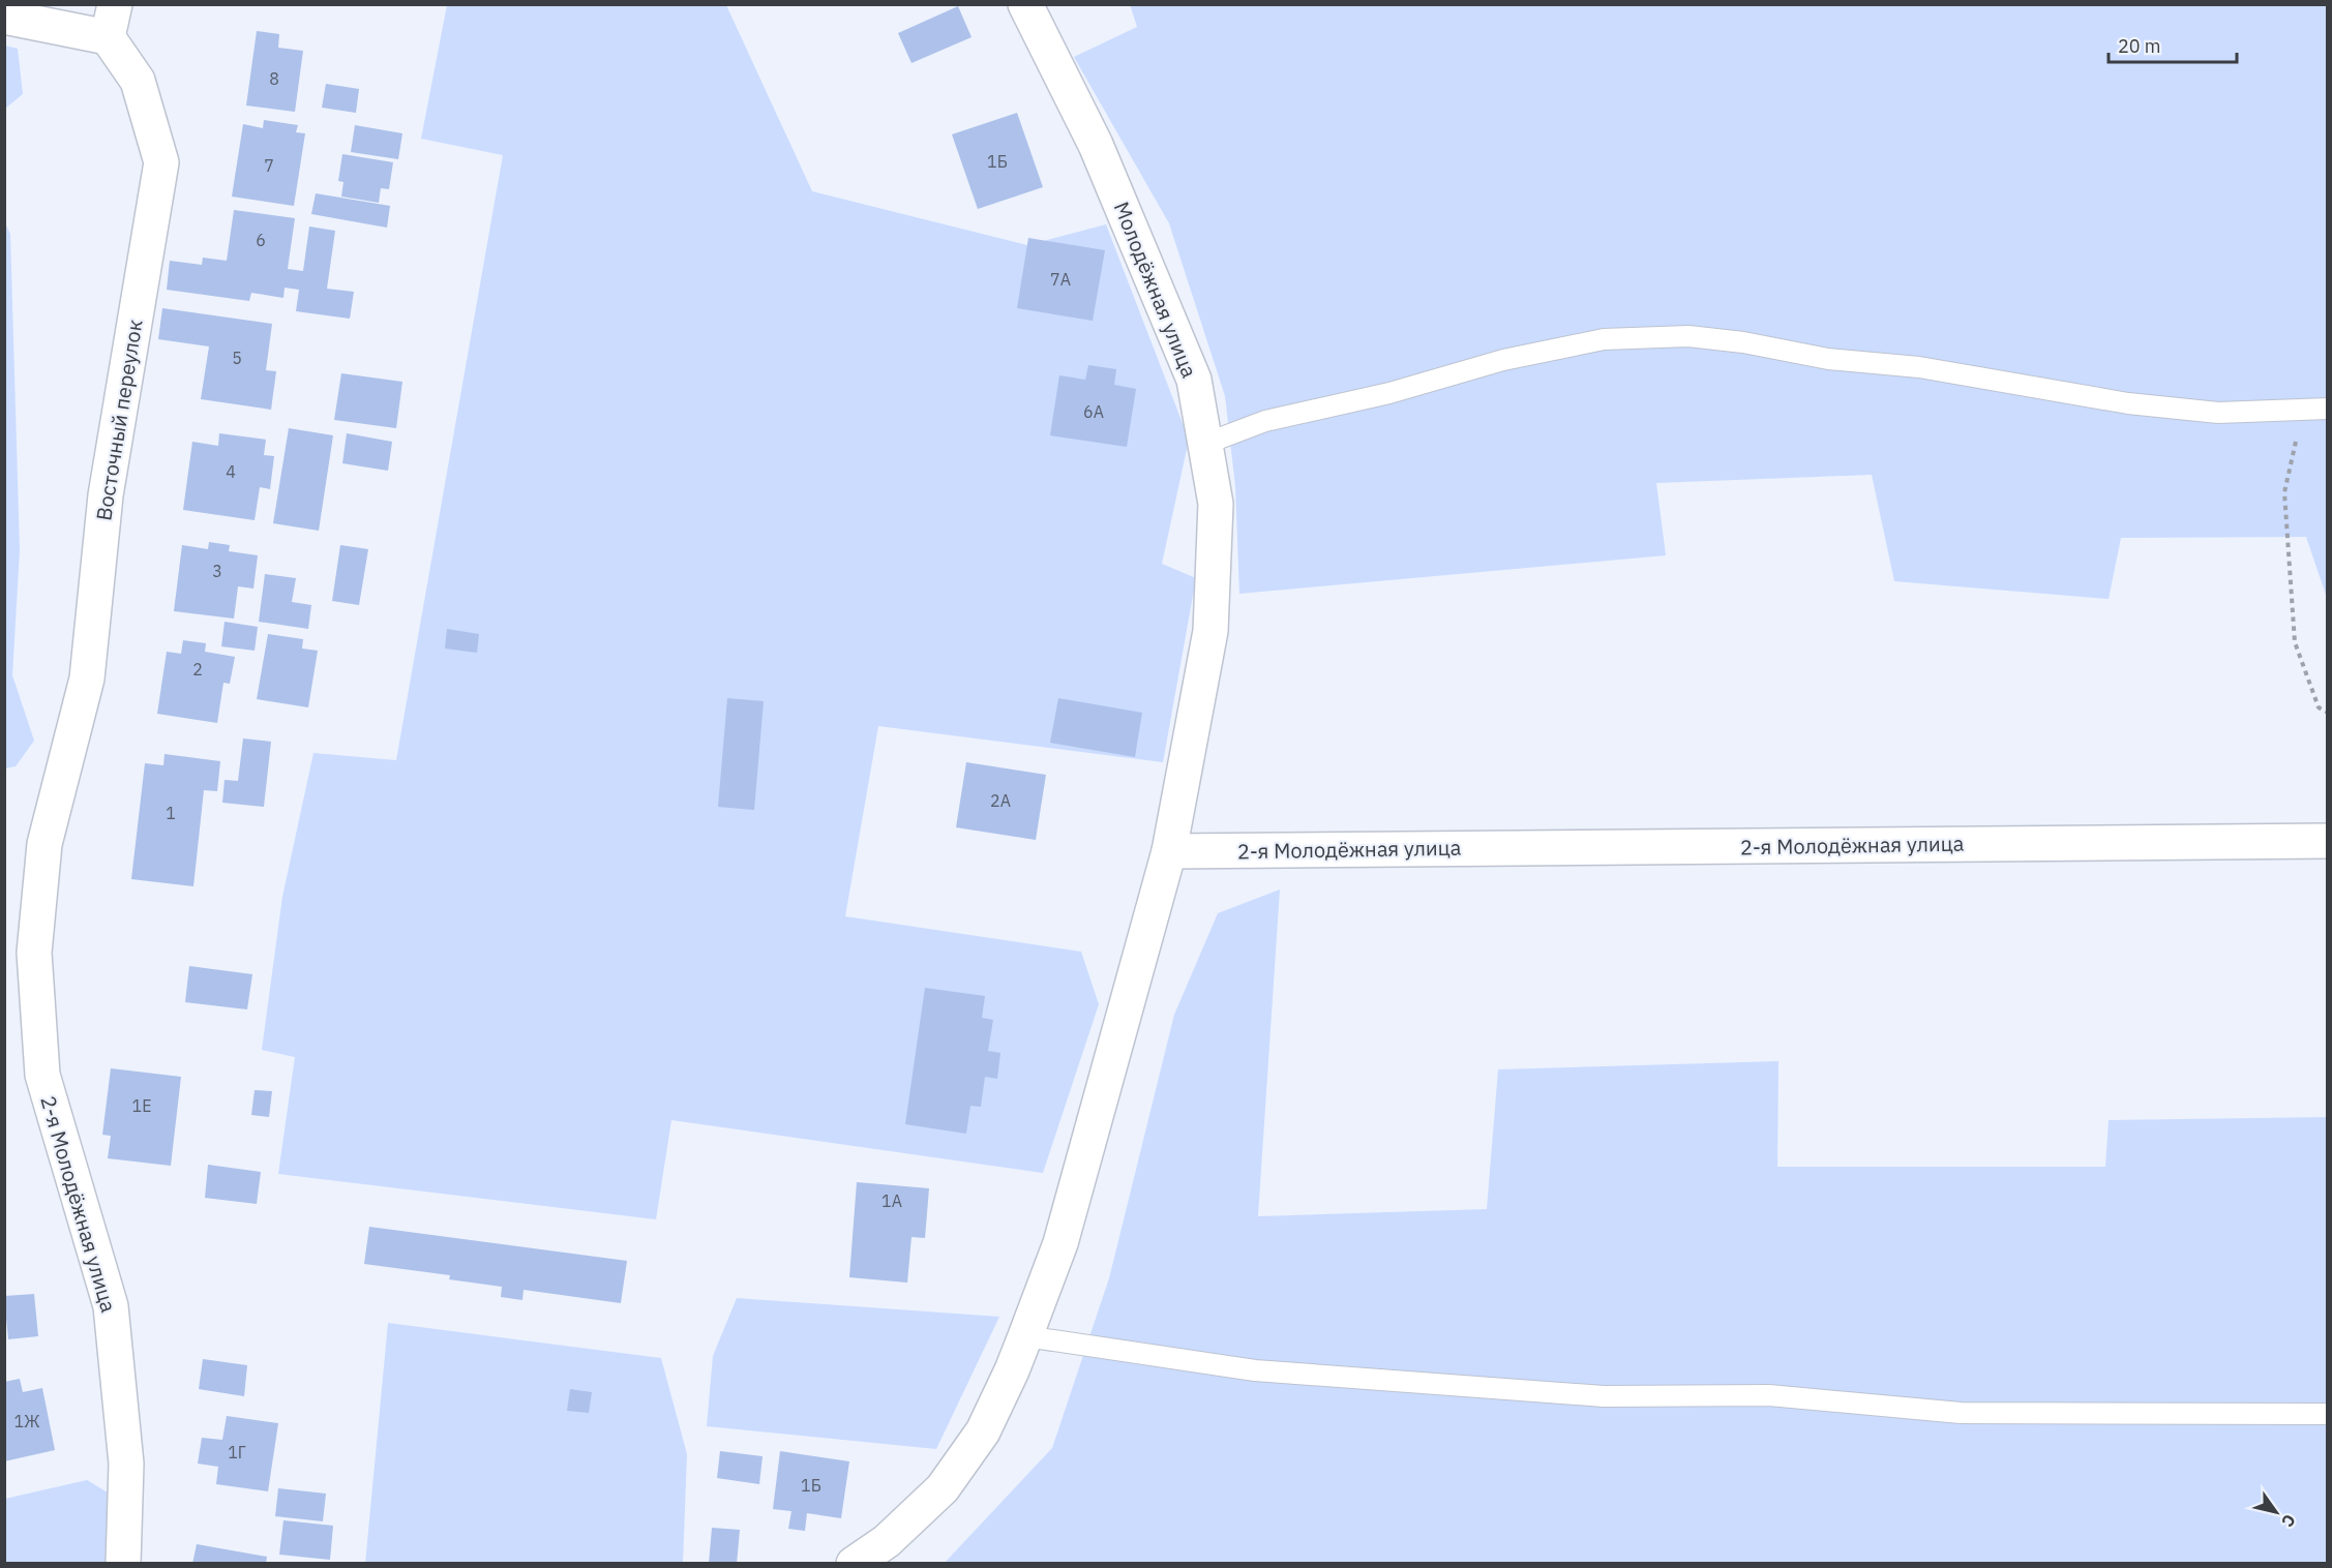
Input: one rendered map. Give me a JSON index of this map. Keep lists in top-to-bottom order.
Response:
{
  "streets": {
    "street": ["Молодёжная улица", "Восточный переулок", "2-я Молодёжная улица"]
  },
  "crossings": [
    ["Молодёжная улица", "2-я Молодёжная улица"],
    ["Восточный переулок", "2-я Молодёжная улица"]
  ],
  "house_numbers": [
    "8",
    "1Б",
    "7",
    "6",
    "7А",
    "5",
    "6А",
    "4",
    "3",
    "2",
    "2А",
    "1",
    "1Е",
    "1А",
    "1Ж",
    "1Г",
    "1Б"
  ],
  "scale_bar": "20 m",
  "north": "bottom right"
}
